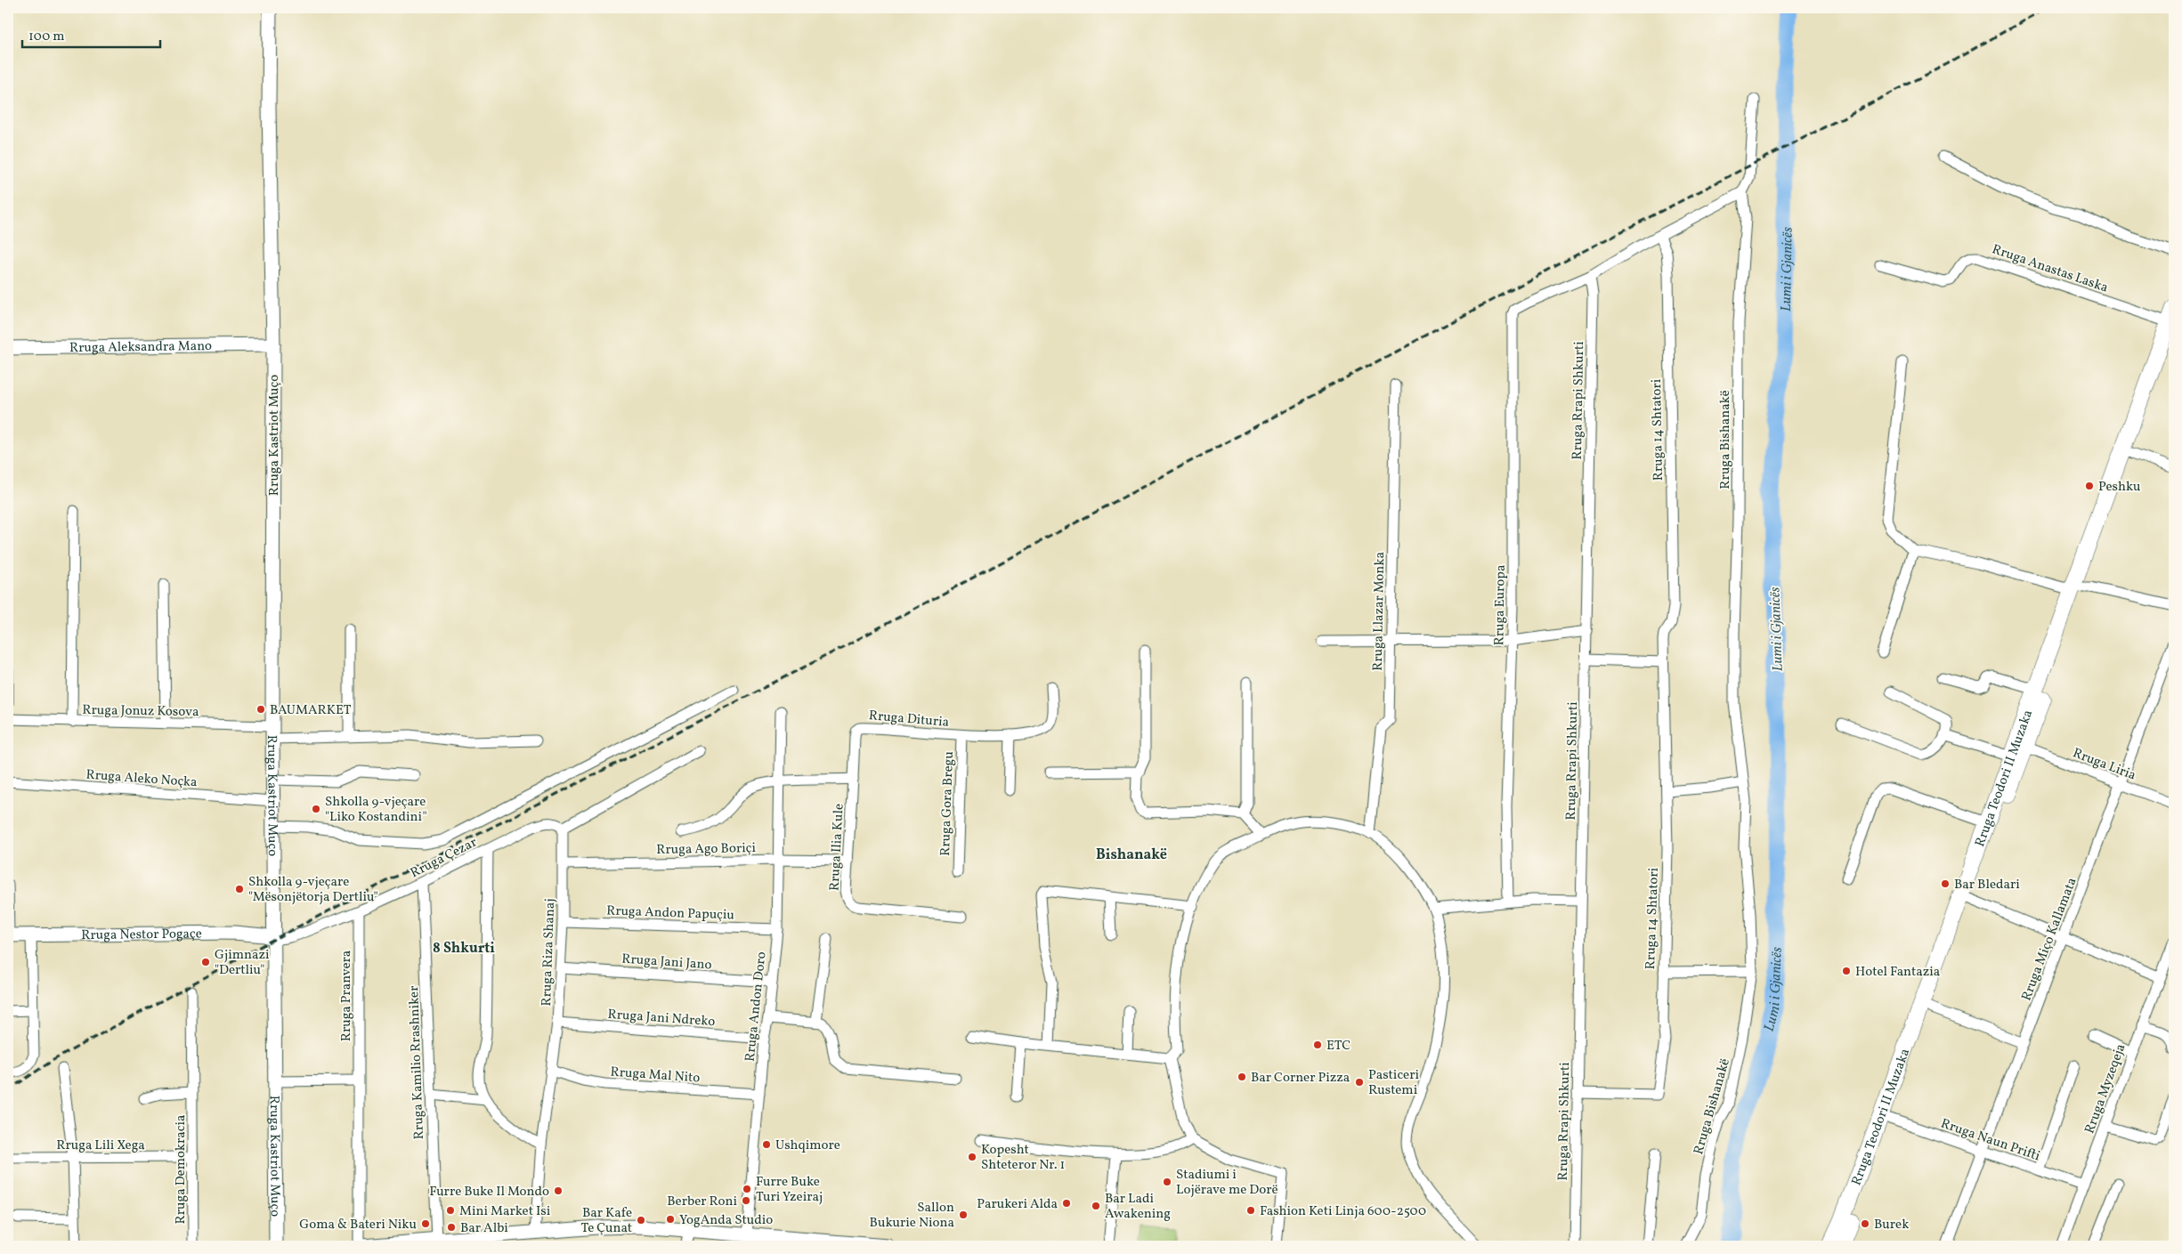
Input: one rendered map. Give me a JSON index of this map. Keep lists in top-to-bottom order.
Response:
{
  "streets": {
    "main road": ["Rruga Teodori II Muzaka"],
    "street": [
      "Rruga Anastas Laska",
      "Rruga Aleksandra Mano",
      "Rruga Rrapi Shkurti",
      "Rruga 14 Shtatori",
      "Rruga Kastriot Muço",
      "Rruga Bishanakë",
      "Rruga Europa",
      "Rruga Llazar Monka",
      "Rruga Jonuz Kosova",
      "Rruga Dituria",
      "Rruga Liria",
      "Rruga Aleko Noçka",
      "Rruga Gora Bregu",
      "Rruga Ilia Kule",
      "Rruga Ago Boriçi",
      "Rruga Çezar",
      "Rruga Andon Papuçiu",
      "Rruga Nestor Pogaçe",
      "Rruga Miço Kallamata",
      "Rruga Riza Shanaj",
      "Rruga Jani Jano",
      "Rruga Pranvera",
      "Rruga Andon Doro",
      "Rruga Jani Ndreko",
      "Rruga Kamilio Rrashniker",
      "Rruga Mal Nito",
      "Rruga Myzeqeja",
      "Rruga Naun Prifti",
      "Rruga Lili Xega",
      "Rruga Demokracia"
    ]
  },
  "crossings": [
    ["Rruga Anastas Laska", "Rruga Teodori II Muzaka"],
    ["Rruga Aleksandra Mano", "Rruga Kastriot Muço"],
    ["Rruga Rrapi Shkurti", "Rruga 14 Shtatori"],
    ["Rruga Rrapi Shkurti", "Rruga Europa"],
    ["Rruga Kastriot Muço", "Rruga Jonuz Kosova"],
    ["Rruga Kastriot Muço", "Rruga Aleko Noçka"],
    ["Rruga Kastriot Muço", "Rruga Çezar"],
    ["Rruga Kastriot Muço", "Rruga Nestor Pogaçe"],
    ["Rruga Dituria", "Rruga Gora Bregu"],
    ["Rruga Dituria", "Rruga Ilia Kule"],
    ["Rruga Liria", "Rruga Teodori II Muzaka"],
    ["Rruga Liria", "Rruga Miço Kallamata"],
    ["Rruga Teodori II Muzaka", "Rruga Naun Prifti"],
    ["Rruga Ilia Kule", "Rruga Ago Boriçi"],
    ["Rruga Ago Boriçi", "Rruga Riza Shanaj"],
    ["Rruga Ago Boriçi", "Rruga Andon Doro"],
    ["Rruga Çezar", "Rruga Nestor Pogaçe"],
    ["Rruga Çezar", "Rruga Riza Shanaj"],
    ["Rruga Çezar", "Rruga Pranvera"],
    ["Rruga Çezar", "Rruga Kamilio Rrashniker"],
    ["Rruga Andon Papuçiu", "Rruga Riza Shanaj"],
    ["Rruga Andon Papuçiu", "Rruga Andon Doro"],
    ["Rruga Miço Kallamata", "Rruga Naun Prifti"],
    ["Rruga Riza Shanaj", "Rruga Jani Jano"],
    ["Rruga Riza Shanaj", "Rruga Jani Ndreko"],
    ["Rruga Riza Shanaj", "Rruga Mal Nito"],
    ["Rruga Jani Jano", "Rruga Andon Doro"],
    ["Rruga Andon Doro", "Rruga Jani Ndreko"],
    ["Rruga Andon Doro", "Rruga Mal Nito"],
    ["Rruga Myzeqeja", "Rruga Naun Prifti"],
    ["Rruga Lili Xega", "Rruga Demokracia"]
  ],
  "districts": ["Bishanakë", "8 Shkurti"],
  "water": ["Lumi i Gjanicës"],
  "places": [
    "Peshku",
    "BAUMARKET",
    "Shkolla 9-vjeçare \"Liko Kostandini\"",
    "Bar Bledari",
    "Shkolla 9-vjeçare \"Mësonjëtorja Dertliu\"",
    "Gjimnazi \"Dertliu\"",
    "Hotel Fantazia",
    "ETC",
    "Bar Corner Pizza",
    "Pasticeri Rustemi",
    "Ushqimore",
    "Kopesht Shteteror Nr. 1",
    "Stadiumi i Lojërave me Dorë",
    "Furre Buke Turi Yzeiraj",
    "Furre Buke Il Mondo",
    "Berber Roni",
    "Parukeri Alda",
    "Bar Ladi Awakening",
    "Mini Market Isi",
    "Fashion Keti Linja 600-2500",
    "Sallon Bukurie Niona",
    "YogAnda Studio",
    "Bar Kafe Te Çunat",
    "Goma & Bateri Niku",
    "Burek",
    "Bar Albi"
  ],
  "scale_bar": "100 m"
}
